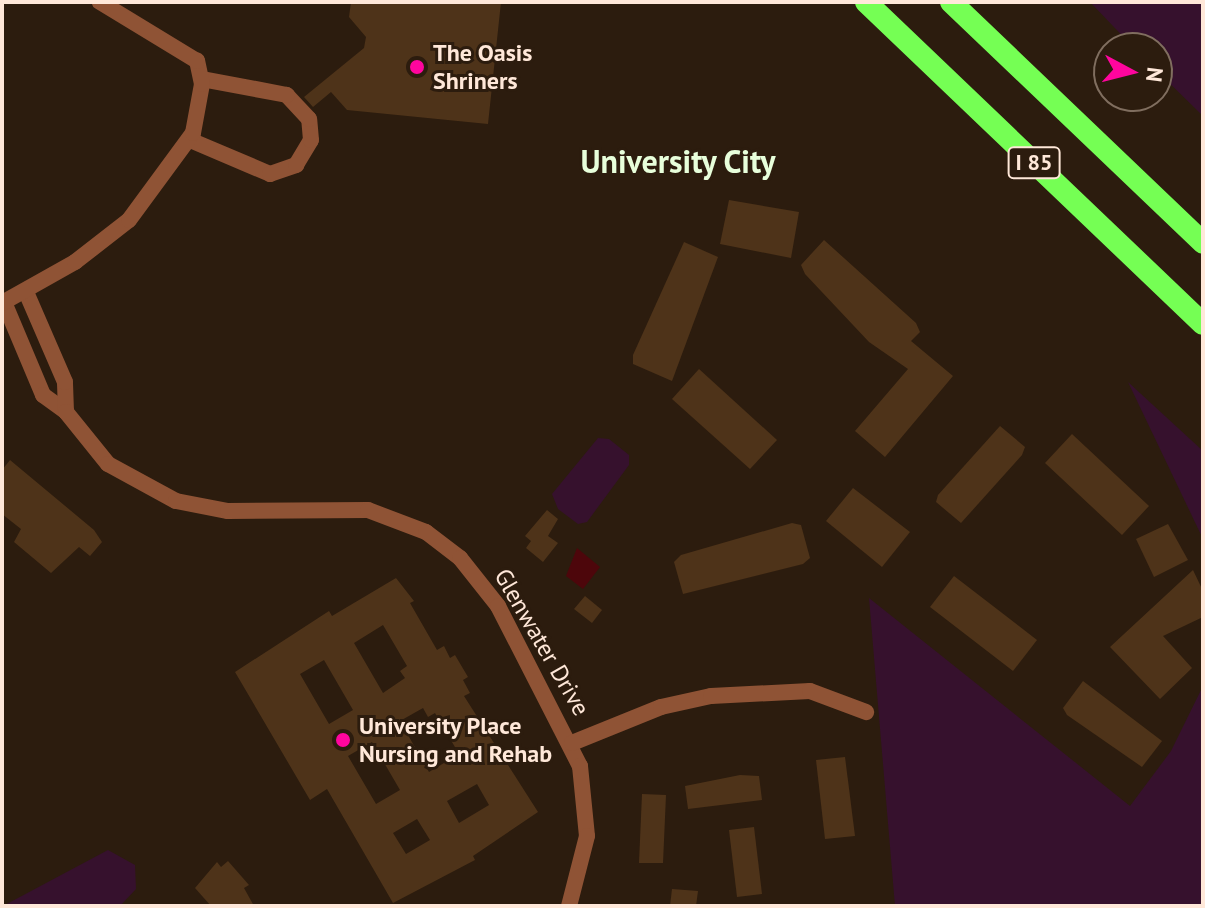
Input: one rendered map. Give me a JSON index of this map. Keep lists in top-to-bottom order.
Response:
{
  "streets": {
    "highway": ["I 85"],
    "street": ["Glenwater Drive"]
  },
  "districts": ["University City"],
  "places": ["The Oasis Shriners", "University Place Nursing and Rehab"],
  "north": "right"
}
